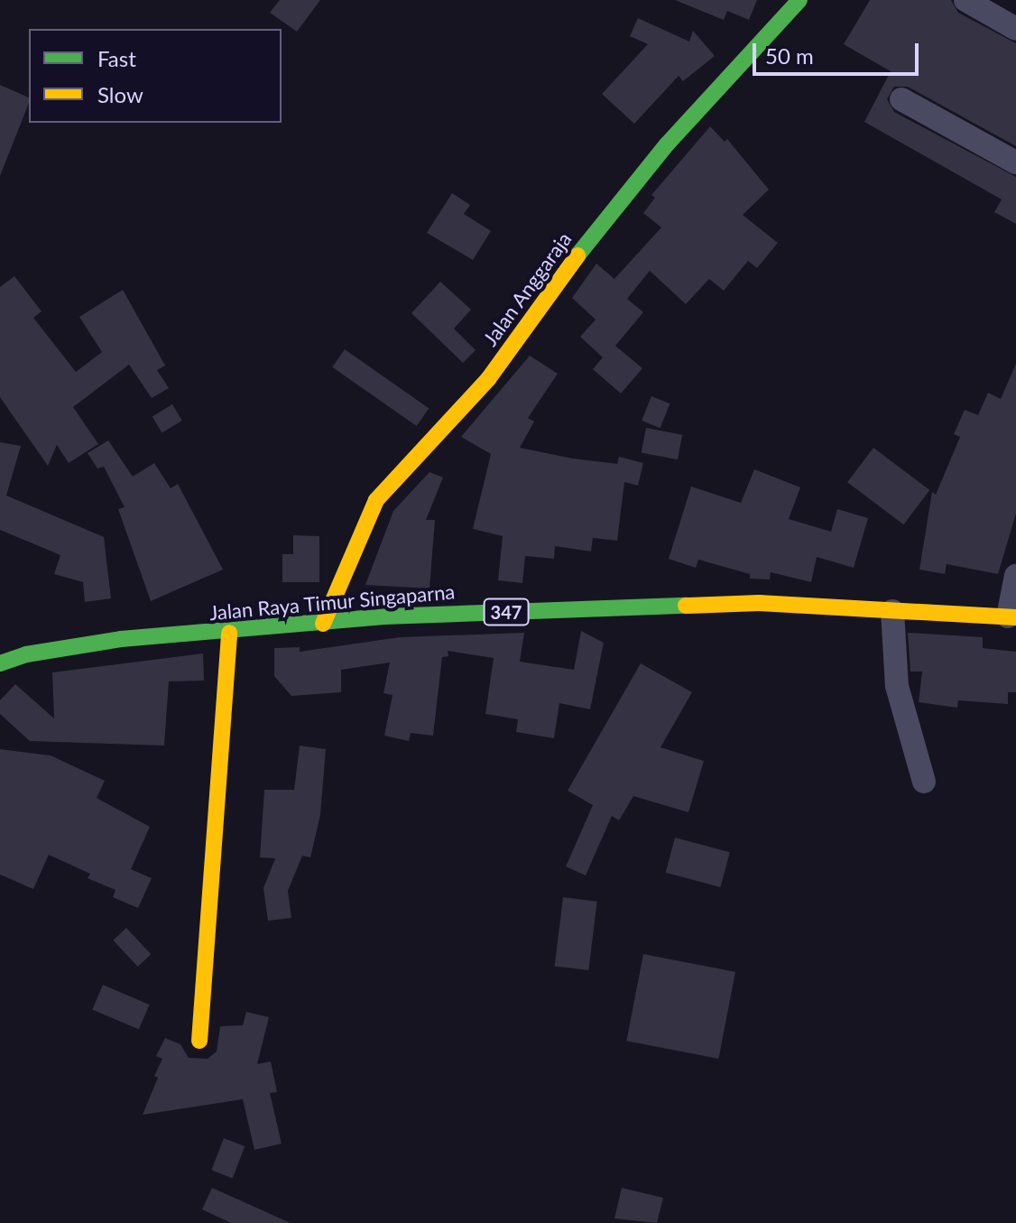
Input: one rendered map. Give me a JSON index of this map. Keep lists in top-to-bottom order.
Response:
{
  "streets": {
    "street": ["Jalan Anggaraja", "Jalan Raya Timur Singaparna", "347"]
  },
  "crossings": [
    ["Jalan Anggaraja", "Jalan Raya Timur Singaparna"]
  ],
  "legend": ["Fast", "Slow"],
  "scale_bar": "50 m"
}
